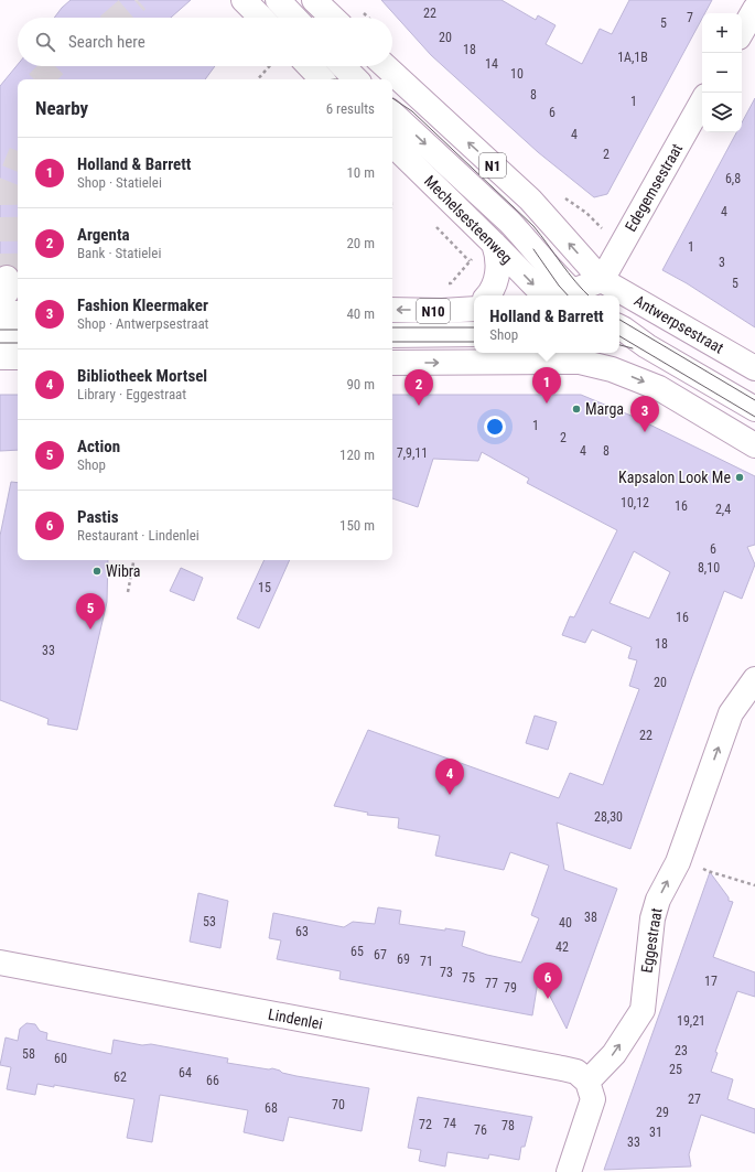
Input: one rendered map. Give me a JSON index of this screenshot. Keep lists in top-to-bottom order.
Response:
{
  "streets": {
    "main road": [
      "N1",
      "Edegemsestraat",
      "Mechelsesteenweg",
      "N10",
      "Antwerpsestraat",
      "Eggestraat",
      "Lindenlei"
    ]
  },
  "crossings": [
    ["N1", "Edegemsestraat"],
    ["N1", "Antwerpsestraat"],
    ["Edegemsestraat", "Antwerpsestraat"],
    ["Eggestraat", "Lindenlei"]
  ],
  "one_way": ["Eggestraat"],
  "places": ["Marga", "Kapsalon Look Me", "Wibra"],
  "house_numbers": [
    "22",
    "7",
    "5",
    "20",
    "18",
    "1A,1B",
    "14",
    "10",
    "8",
    "1",
    "6",
    "4",
    "2",
    "6,8",
    "4",
    "1",
    "3",
    "5",
    "1",
    "2",
    "4",
    "8",
    "7,9,11",
    "10,12",
    "16",
    "2,4",
    "6",
    "8,10",
    "15",
    "16",
    "18",
    "33",
    "20",
    "22",
    "28,30",
    "38",
    "53",
    "40",
    "63",
    "42",
    "65",
    "67",
    "69",
    "71",
    "73",
    "75",
    "17",
    "77",
    "79",
    "19,21",
    "23",
    "58",
    "60",
    "25",
    "64",
    "62",
    "66",
    "27",
    "70",
    "68",
    "29",
    "74",
    "72",
    "78",
    "76",
    "31",
    "33"
  ],
  "page": {
    "map_buttons": ["+", "−"],
    "search": "Search here",
    "heading": ["Nearby", "6 results"],
    "list": [
      {
        "mark": "1",
        "name": "Holland & Barrett",
        "note": "Shop · Statielei",
        "value": "10 m"
      },
      {
        "mark": "2",
        "name": "Argenta",
        "note": "Bank · Statielei",
        "value": "20 m"
      },
      {
        "mark": "3",
        "name": "Fashion Kleermaker",
        "note": "Shop · Antwerpsestraat",
        "value": "40 m"
      },
      {
        "mark": "4",
        "name": "Bibliotheek Mortsel",
        "note": "Library · Eggestraat",
        "value": "90 m"
      },
      {
        "mark": "5",
        "name": "Action",
        "note": "Shop",
        "value": "120 m"
      },
      {
        "mark": "6",
        "name": "Pastis",
        "note": "Restaurant · Lindenlei",
        "value": "150 m"
      }
    ],
    "popup": ["Holland & Barrett", "Shop"],
    "pins": [
      "1",
      "2",
      "3",
      "5",
      "4",
      "6"
    ]
  }
}
